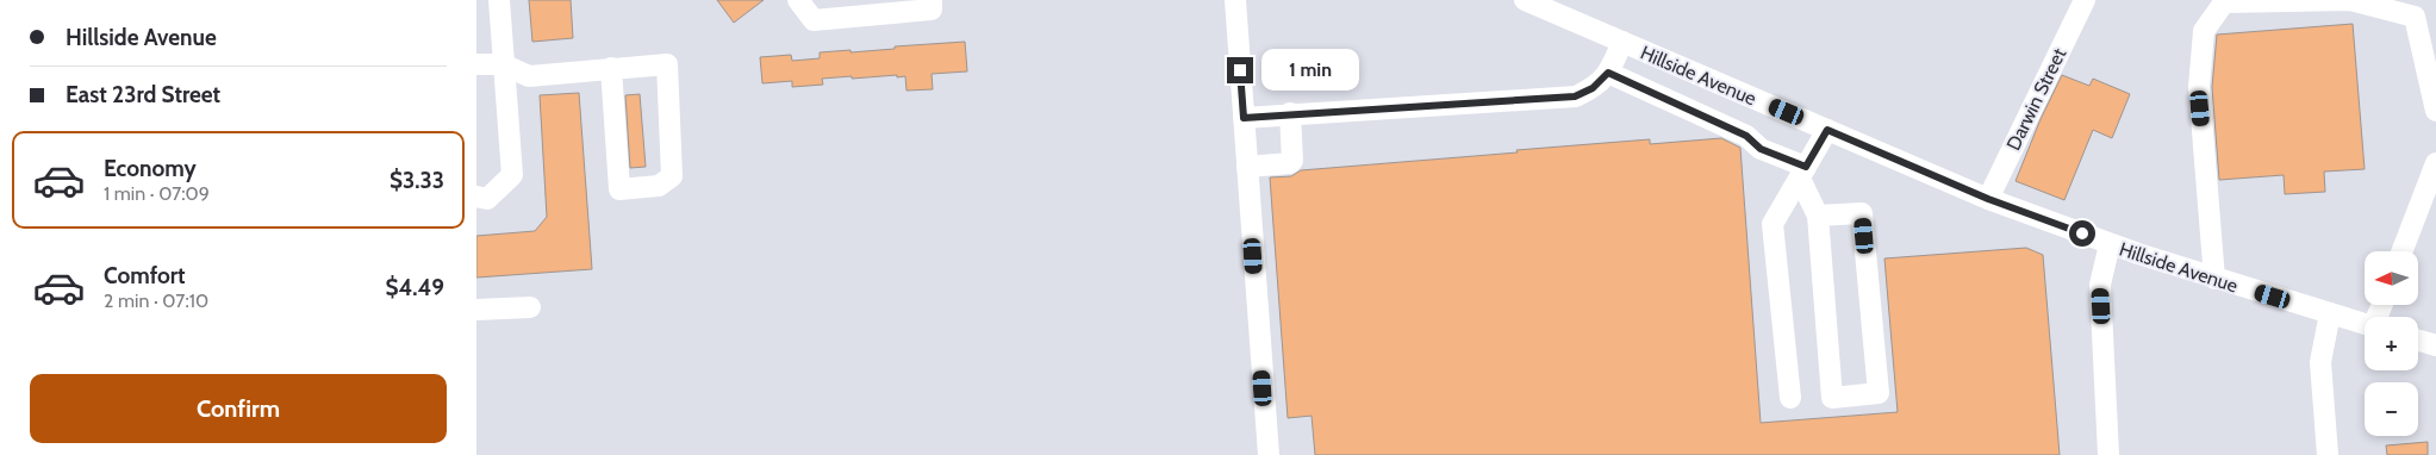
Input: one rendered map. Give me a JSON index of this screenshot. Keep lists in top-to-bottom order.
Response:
{
  "streets": {
    "street": ["Hillside Avenue", "Darwin Street"]
  },
  "crossings": [
    ["Hillside Avenue", "Darwin Street"]
  ],
  "north": "left",
  "page": {
    "banner": ["Hillside Avenue", "East 23rd Street"],
    "bubble": "1 min",
    "list": [
      {
        "name": "Economy",
        "note": "1 min · 07:09",
        "value": "$3.33"
      },
      {
        "name": "Comfort",
        "note": "2 min · 07:10",
        "value": "$4.49"
      }
    ],
    "map_buttons": ["+", "−"],
    "buttons": "Confirm"
  }
}
